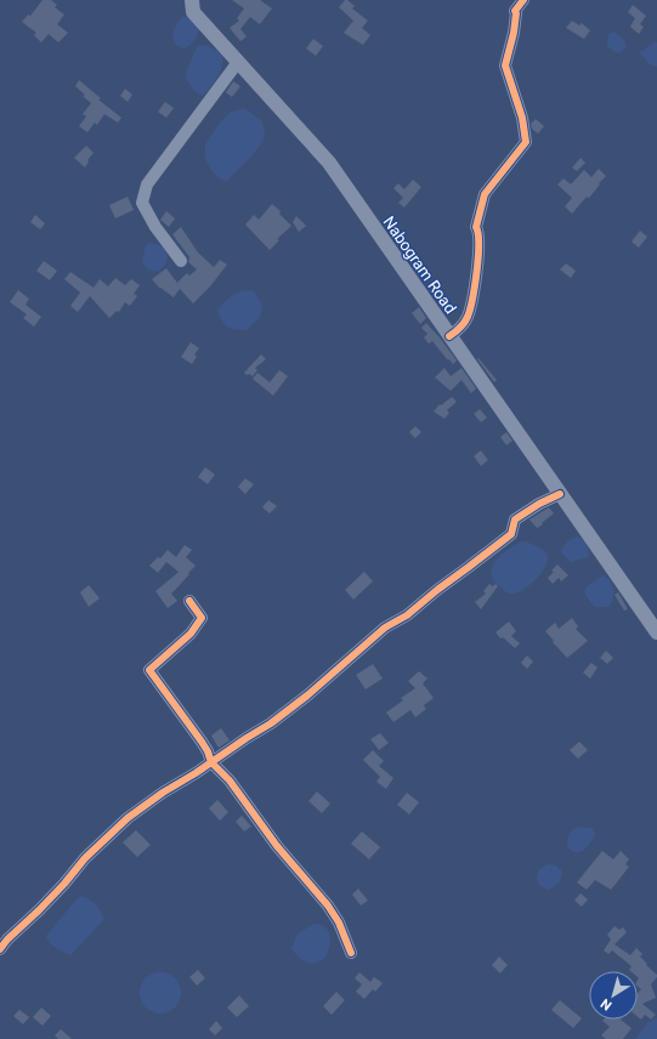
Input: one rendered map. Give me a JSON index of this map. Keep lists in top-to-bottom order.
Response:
{
  "streets": {
    "main road": ["Nabogram Road"]
  },
  "north": "bottom left"
}
